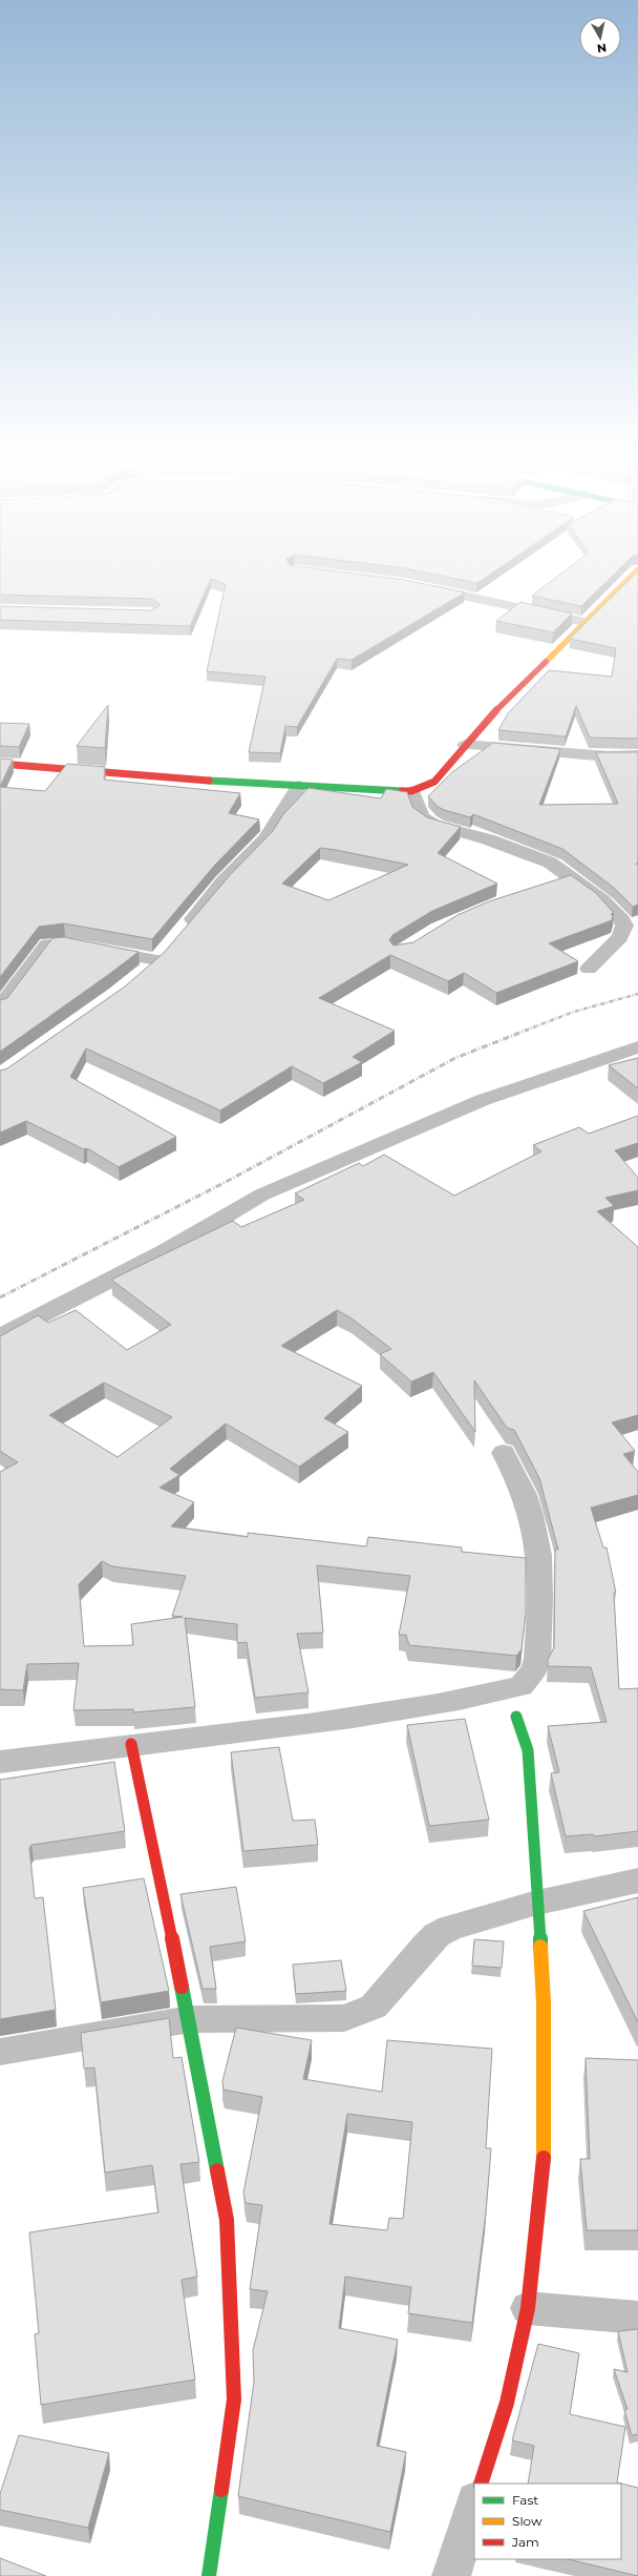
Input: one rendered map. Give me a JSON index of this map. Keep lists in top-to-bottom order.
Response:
{
  "legend": ["Fast", "Slow", "Jam"],
  "north": "bottom"
}
